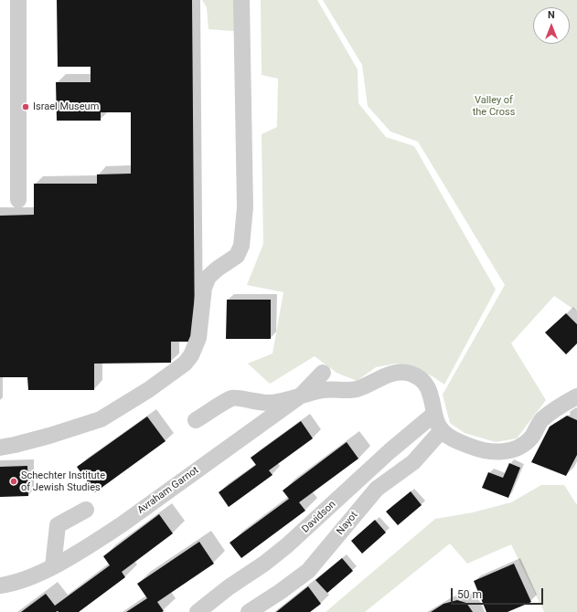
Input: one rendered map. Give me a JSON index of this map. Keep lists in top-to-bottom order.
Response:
{
  "streets": {
    "street": ["Avraham Garnot", "Davidson", "Nayot"]
  },
  "parks": ["Valley of the Cross"],
  "places": ["Israel Museum", "Schechter Institute of Jewish Studies"],
  "scale_bar": "50 m",
  "north": "top"
}
